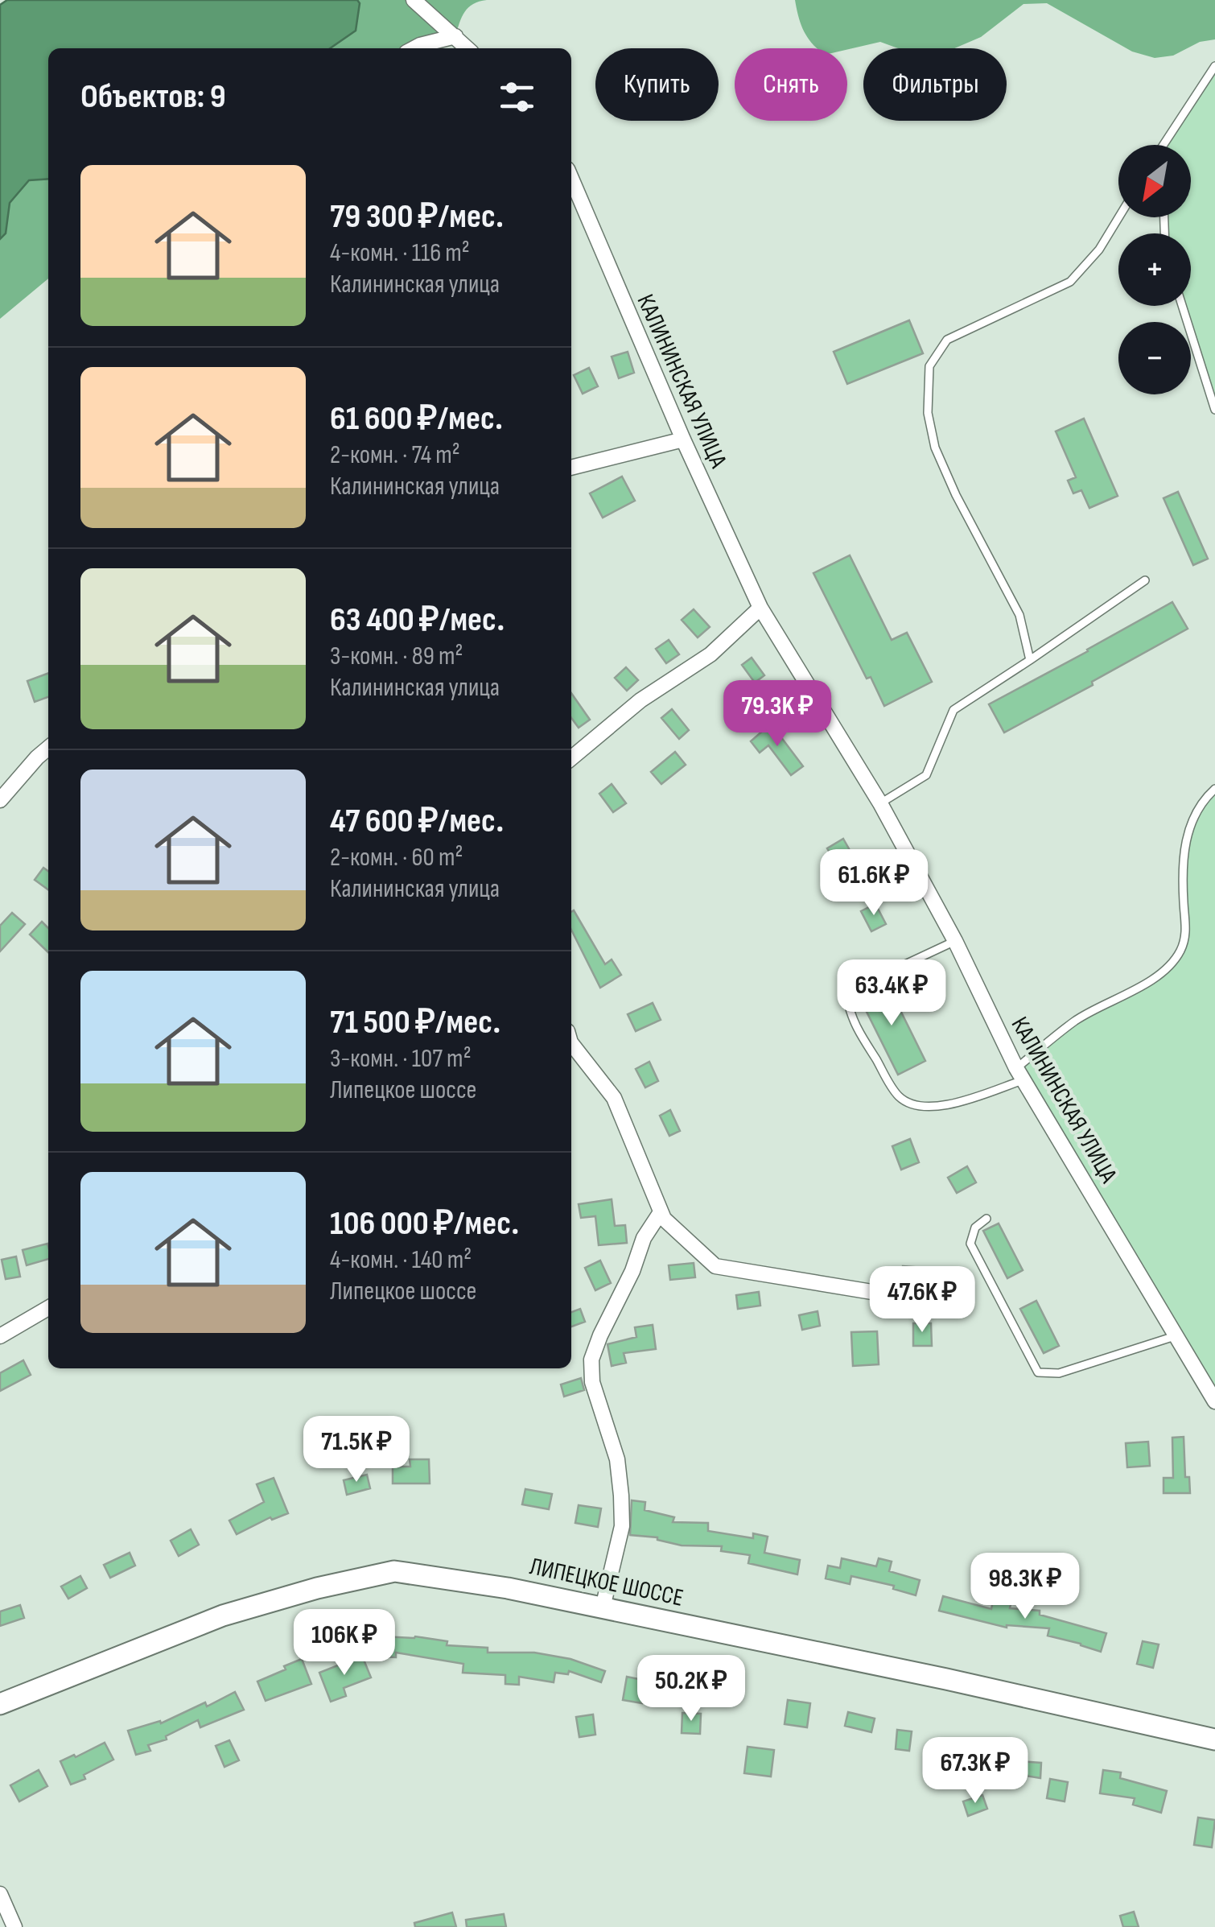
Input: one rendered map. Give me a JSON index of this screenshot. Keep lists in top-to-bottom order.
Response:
{
  "streets": {
    "street": ["КАЛИНИНСКАЯ УЛИЦА", "ЛИПЕЦКОЕ ШОССЕ"]
  },
  "north": "bottom left",
  "page": {
    "chip": ["Купить", "Снять", "Фильтры"],
    "heading": "Объектов: 9",
    "map_buttons": ["+", "−"],
    "list": [
      {
        "name": "79 300 ₽/мес.",
        "note": "4-комн. · 116 m² · Калининская улица"
      },
      {
        "name": "61 600 ₽/мес.",
        "note": "2-комн. · 74 m² · Калининская улица"
      },
      {
        "name": "63 400 ₽/мес.",
        "note": "3-комн. · 89 m² · Калининская улица"
      },
      {
        "name": "47 600 ₽/мес.",
        "note": "2-комн. · 60 m² · Калининская улица"
      },
      {
        "name": "71 500 ₽/мес.",
        "note": "3-комн. · 107 m² · Липецкое шоссе"
      },
      {
        "name": "106 000 ₽/мес.",
        "note": "4-комн. · 140 m² · Липецкое шоссе"
      }
    ],
    "price": [
      "79.3K ₽",
      "61.6K ₽",
      "63.4K ₽",
      "47.6K ₽",
      "71.5K ₽",
      "98.3K ₽",
      "106K ₽",
      "50.2K ₽",
      "67.3K ₽"
    ]
  }
}
